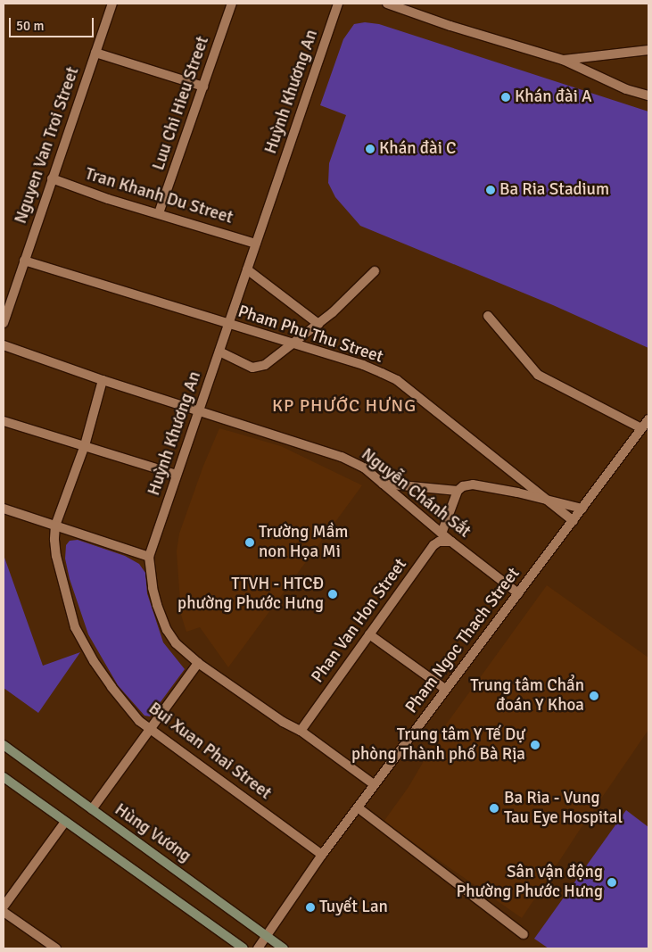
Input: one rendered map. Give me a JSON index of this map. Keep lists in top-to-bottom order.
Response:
{
  "streets": {
    "main road": ["Hùng Vương"],
    "street": [
      "Huỳnh Khương An",
      "Luu Chi Hieu Street",
      "Nguyen Van Troi Street",
      "Tran Khanh Du Street",
      "Pham Phu Thu Street",
      "Nguyễn Chánh Sắt",
      "Phan Van Hon Street",
      "Pham Ngoc Thach Street",
      "Bui Xuan Phai Street"
    ]
  },
  "crossings": [
    ["Huỳnh Khương An", "Tran Khanh Du Street"],
    ["Huỳnh Khương An", "Pham Phu Thu Street"],
    ["Huỳnh Khương An", "Nguyễn Chánh Sắt"],
    ["Huỳnh Khương An", "Phan Van Hon Street"],
    ["Huỳnh Khương An", "Pham Ngoc Thach Street"],
    ["Luu Chi Hieu Street", "Tran Khanh Du Street"],
    ["Nguyen Van Troi Street", "Tran Khanh Du Street"],
    ["Nguyen Van Troi Street", "Pham Phu Thu Street"],
    ["Pham Phu Thu Street", "Pham Ngoc Thach Street"],
    ["Nguyễn Chánh Sắt", "Phan Van Hon Street"],
    ["Nguyễn Chánh Sắt", "Pham Ngoc Thach Street"],
    ["Nguyễn Chánh Sắt", "Bui Xuan Phai Street"],
    ["Pham Ngoc Thach Street", "Bui Xuan Phai Street"],
    ["Pham Ngoc Thach Street", "Hùng Vương"]
  ],
  "districts": ["KP PHƯỚC HƯNG"],
  "places": [
    "Khán đài A",
    "Khán đài C",
    "Ba Ria Stadium",
    "Trường Mầm non Họa Mi",
    "TTVH - HTCĐ phường Phước Hưng",
    "Trung tâm Chẩn đoán Y Khoa",
    "Trung tâm Y Tế Dự phòng Thành phố Bà Rịa",
    "Ba Ria - Vung Tau Eye Hospital",
    "Sân vận động Phường Phước Hưng",
    "Tuyết Lan"
  ],
  "scale_bar": "50 m"
}
